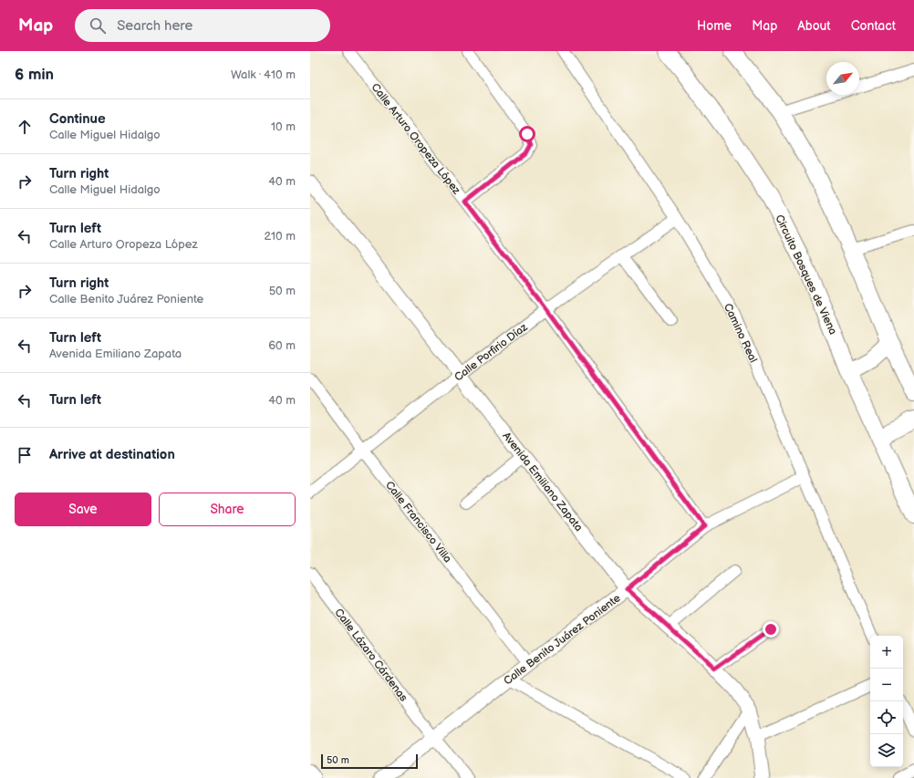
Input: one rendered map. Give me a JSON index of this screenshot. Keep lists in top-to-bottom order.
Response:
{
  "streets": {
    "main road": ["Circuito Bosques de Viena"],
    "street": [
      "Calle Arturo Oropeza López",
      "Camino Real",
      "Calle Porfirio Díaz",
      "Avenida Emiliano Zapata",
      "Calle Francisco Villa",
      "Calle Benito Juárez Poniente",
      "Calle Lázaro Cárdenas"
    ]
  },
  "crossings": [
    ["Calle Arturo Oropeza López", "Calle Porfirio Díaz"],
    ["Calle Arturo Oropeza López", "Calle Benito Juárez Poniente"],
    ["Camino Real", "Calle Porfirio Díaz"],
    ["Camino Real", "Calle Benito Juárez Poniente"],
    ["Calle Porfirio Díaz", "Avenida Emiliano Zapata"],
    ["Calle Porfirio Díaz", "Calle Francisco Villa"],
    ["Avenida Emiliano Zapata", "Calle Benito Juárez Poniente"],
    ["Calle Francisco Villa", "Calle Benito Juárez Poniente"],
    ["Calle Benito Juárez Poniente", "Calle Lázaro Cárdenas"]
  ],
  "scale_bar": "50 m",
  "north": "top right",
  "page": {
    "header": "Map",
    "search": "Search here",
    "nav": [
      "Home",
      "Map",
      "About",
      "Contact"
    ],
    "heading": ["6 min", "Walk · 410 m"],
    "list": [
      ["Continue", "Calle Miguel Hidalgo", "10 m"],
      ["Turn right", "Calle Miguel Hidalgo", "40 m"],
      ["Turn left", "Calle Arturo Oropeza López", "210 m"],
      ["Turn right", "Calle Benito Juárez Poniente", "50 m"],
      ["Turn left", "Avenida Emiliano Zapata", "60 m"],
      ["Turn left", "40 m"],
      "Arrive at destination"
    ],
    "buttons": ["Save", "Share"],
    "map_buttons": ["+", "−"],
    "scale": "50 m"
  }
}
